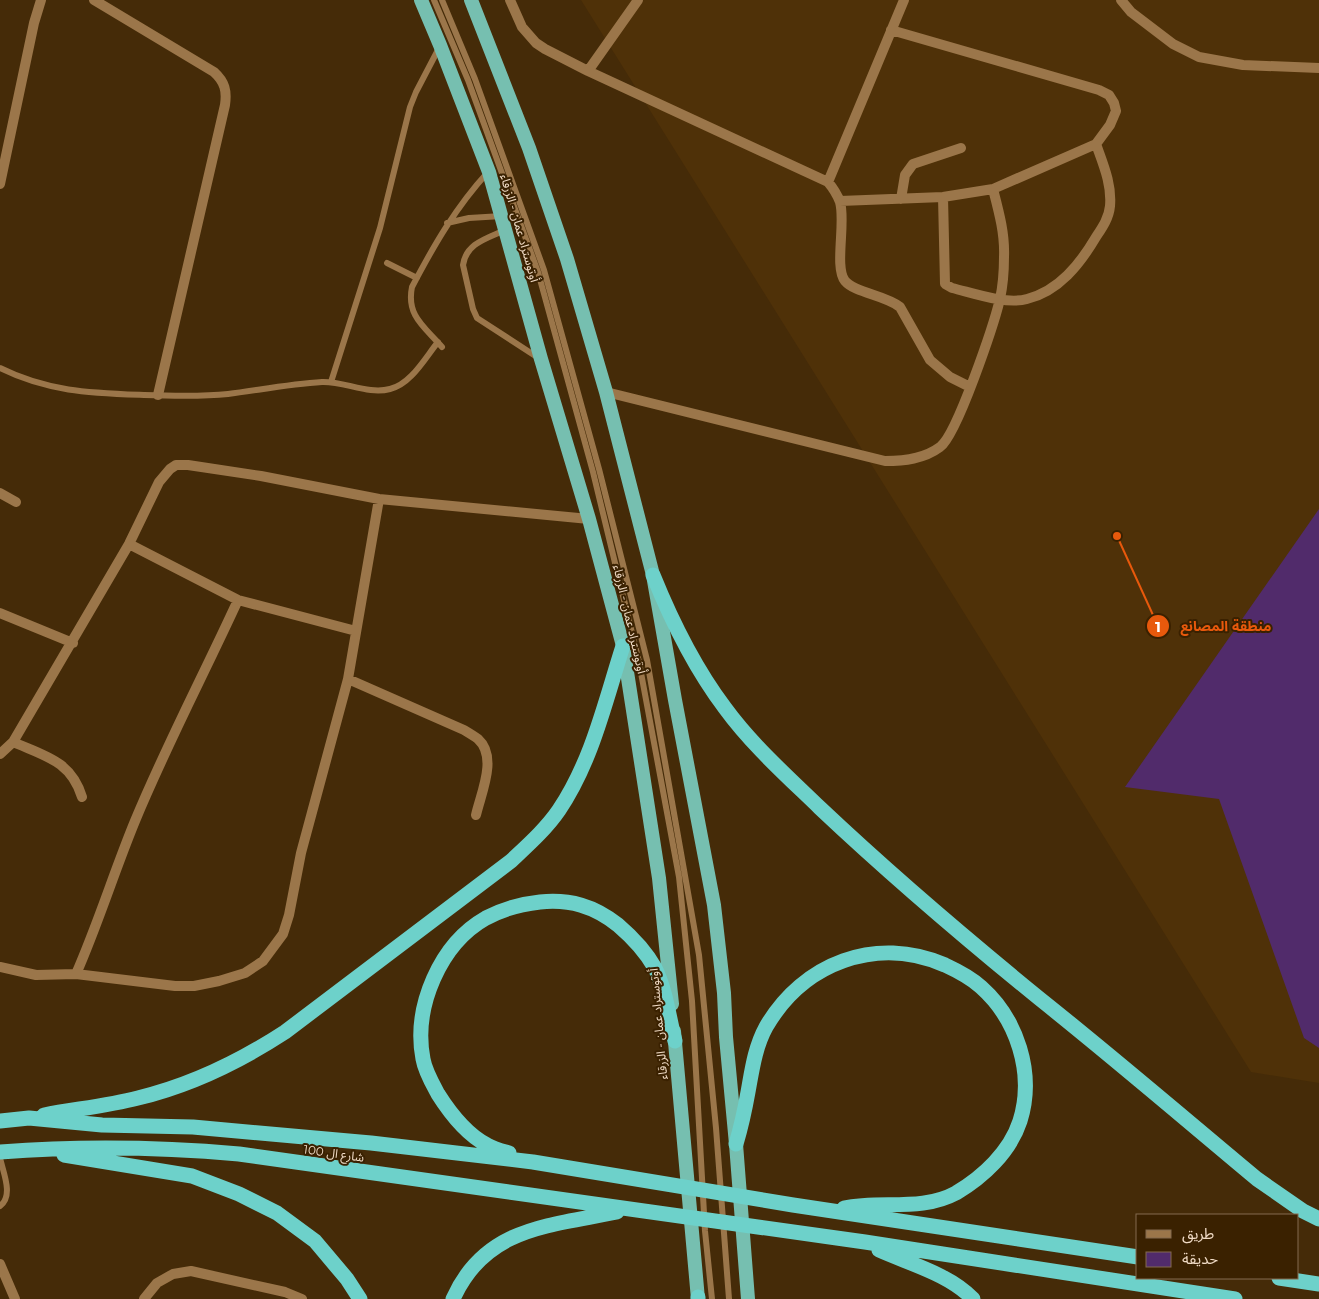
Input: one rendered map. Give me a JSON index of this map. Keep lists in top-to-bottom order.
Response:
{
  "streets": {
    "highway": ["أوتوستراد عمان - الزرقاء", "شارع ال 100"]
  },
  "places": ["منطقة المصانع"],
  "legend": ["طريق", "حديقة"]
}
